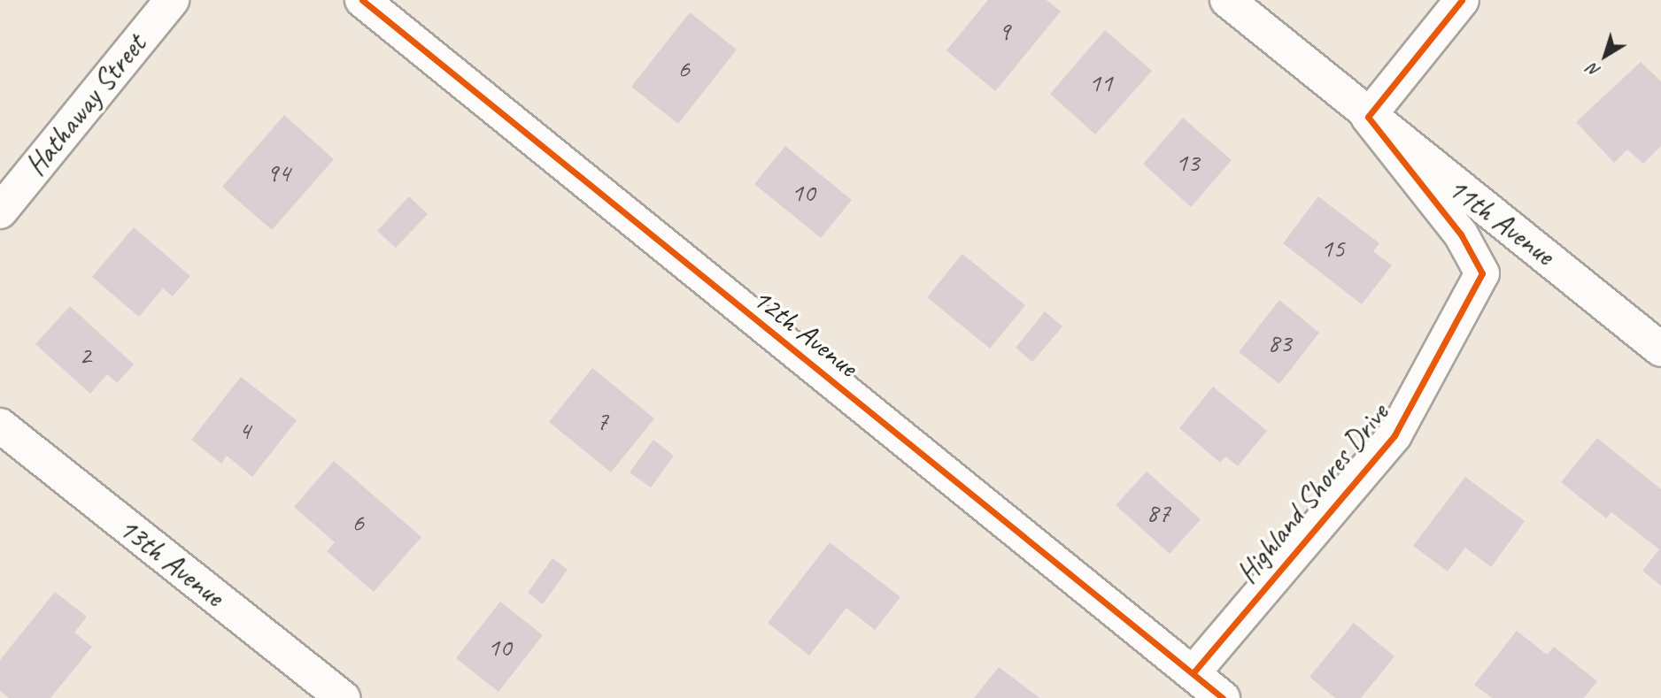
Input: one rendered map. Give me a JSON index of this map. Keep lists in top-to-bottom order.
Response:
{
  "streets": {
    "street": [
      "Hathaway Street",
      "11th Avenue",
      "12th Avenue",
      "Highland Shores Drive",
      "13th Avenue"
    ]
  },
  "crossings": [
    ["11th Avenue", "Highland Shores Drive"],
    ["12th Avenue", "Highland Shores Drive"]
  ],
  "house_numbers": [
    "9",
    "6",
    "11",
    "13",
    "94",
    "10",
    "15",
    "83",
    "2",
    "7",
    "4",
    "87",
    "6",
    "10"
  ],
  "north": "bottom left"
}
